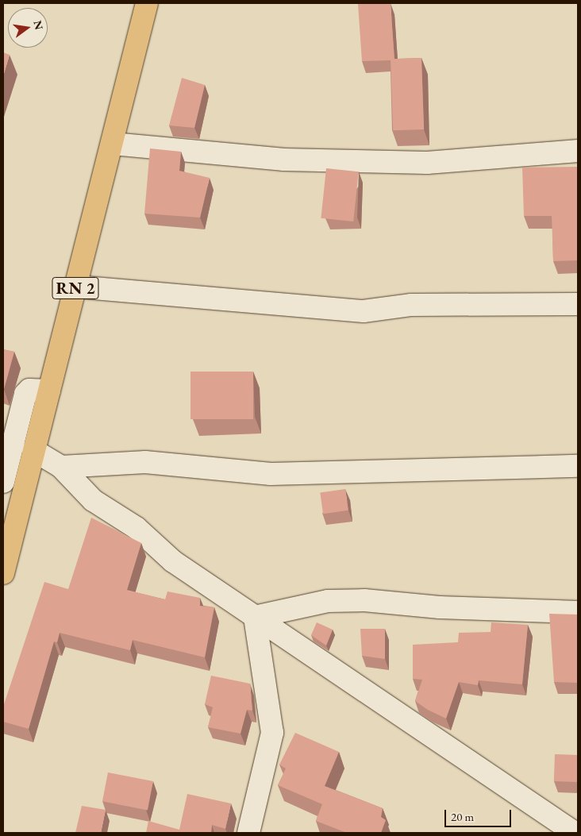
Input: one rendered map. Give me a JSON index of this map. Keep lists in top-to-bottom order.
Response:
{
  "streets": {
    "highway": ["RN 2"]
  },
  "scale_bar": "20 m",
  "north": "right"
}
